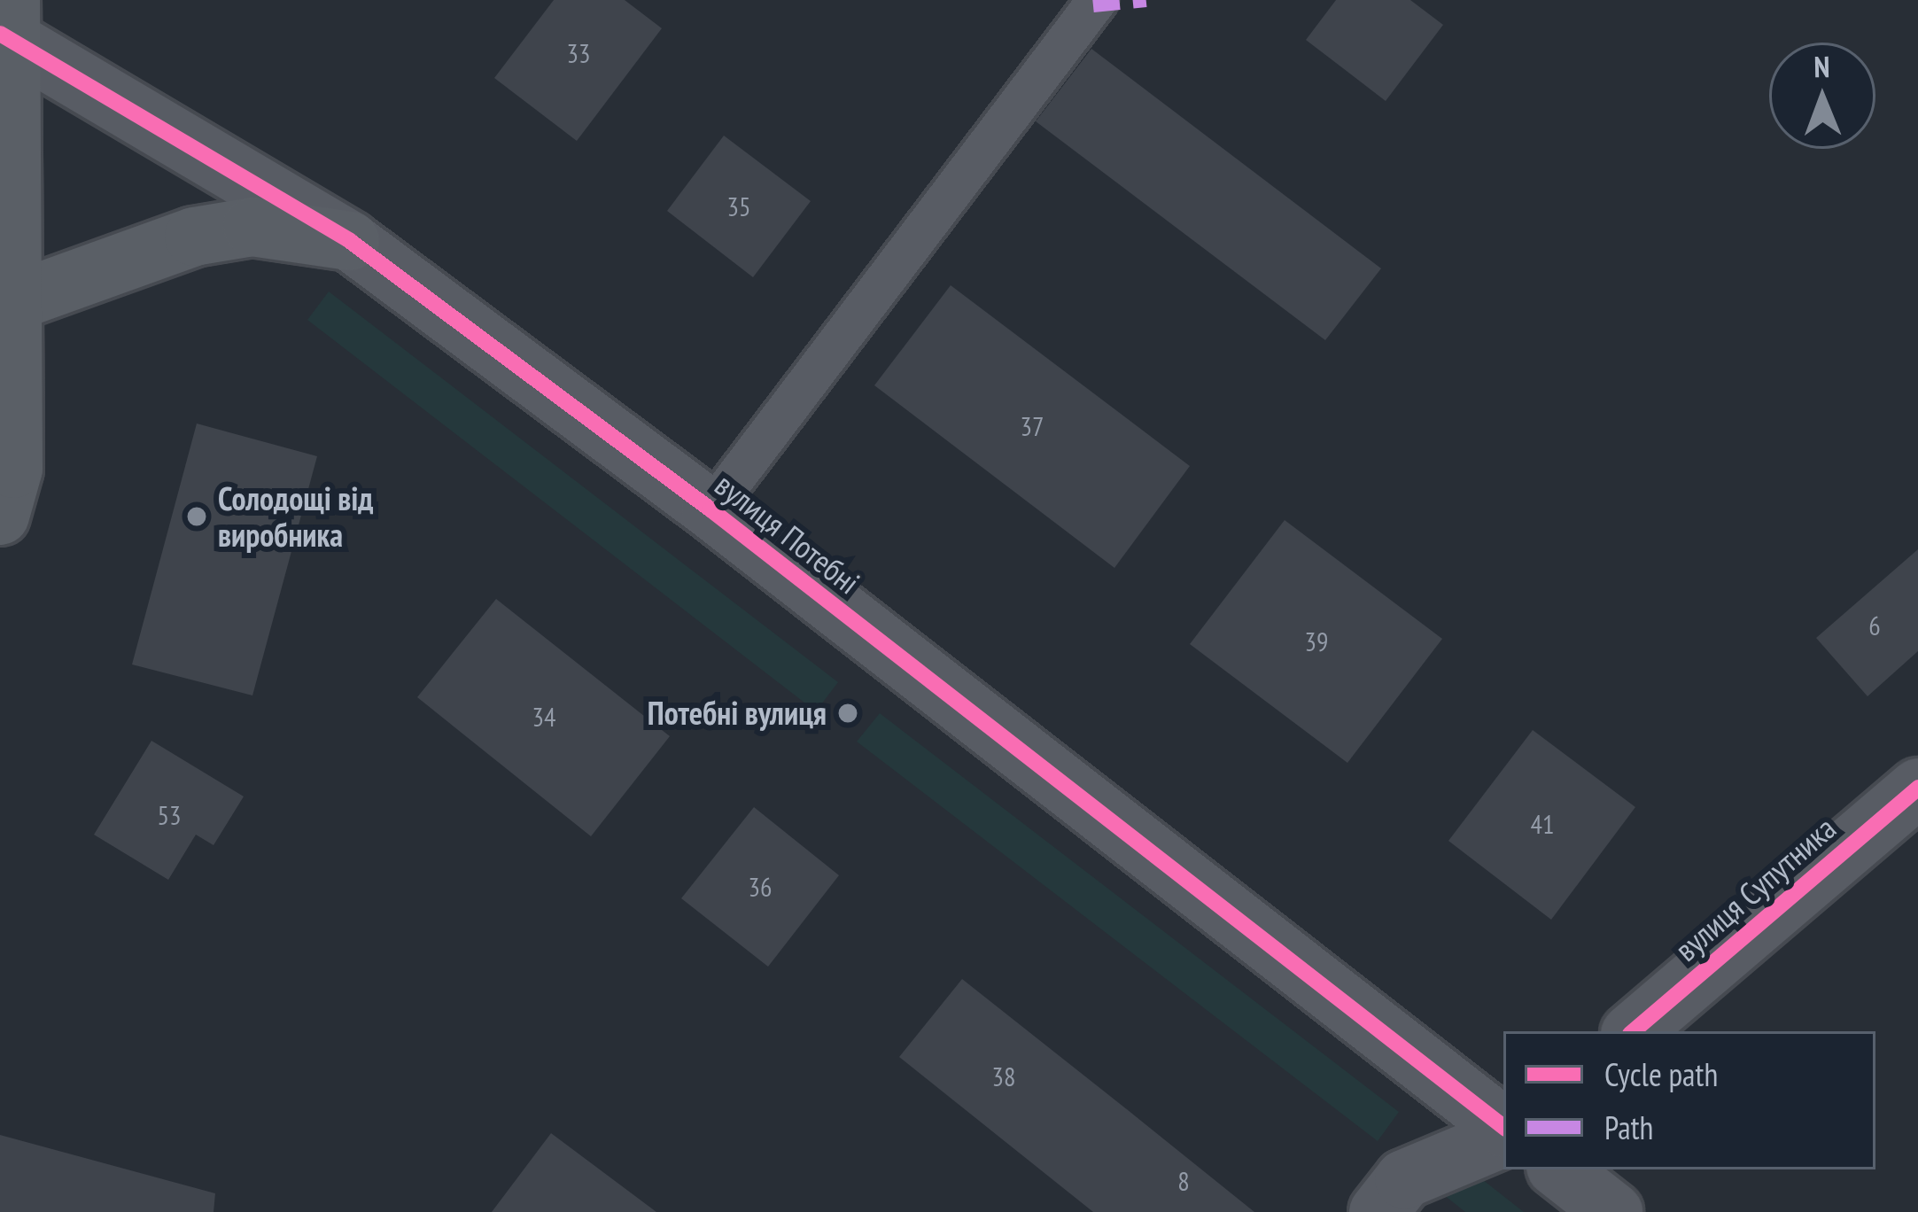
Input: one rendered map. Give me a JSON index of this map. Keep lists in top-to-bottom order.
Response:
{
  "streets": {
    "street": ["вулиця Потебні", "вулиця Супутника"]
  },
  "places": ["Солодощі від виробника", "Потебні вулиця"],
  "house_numbers": [
    "33",
    "35",
    "37",
    "6",
    "39",
    "34",
    "53",
    "41",
    "36",
    "38",
    "8"
  ],
  "legend": ["Cycle path", "Path"],
  "north": "top"
}
